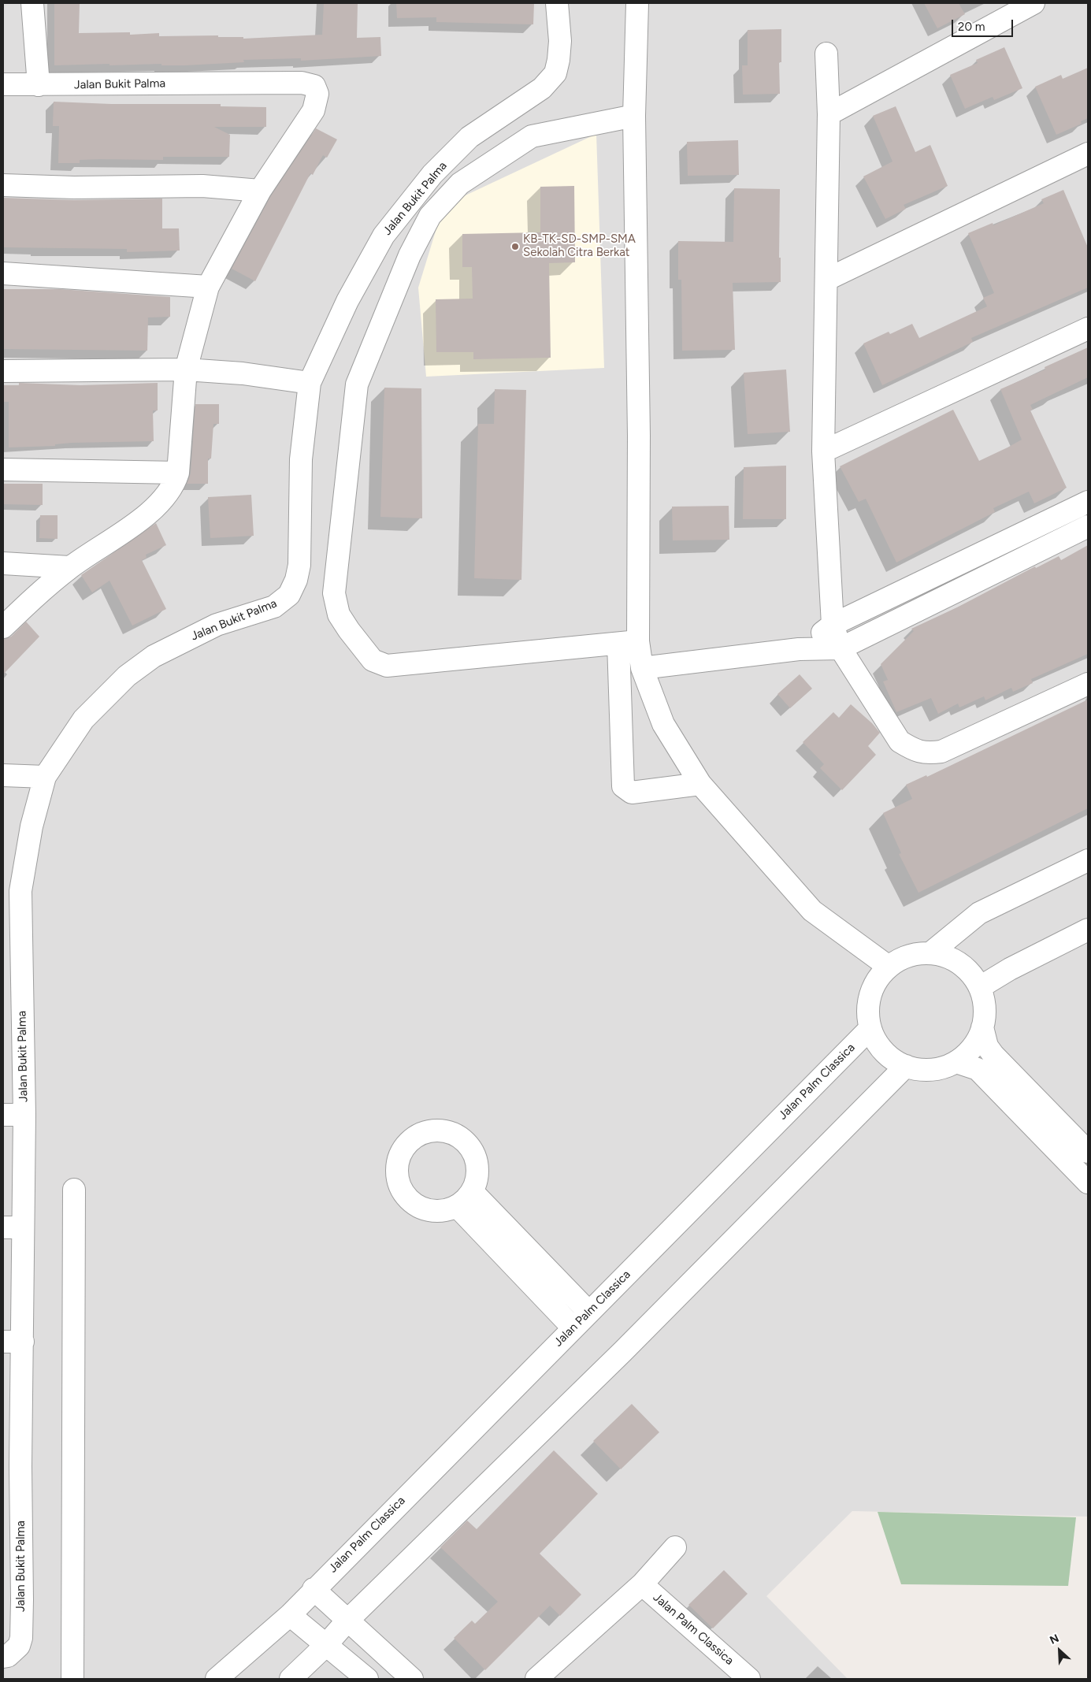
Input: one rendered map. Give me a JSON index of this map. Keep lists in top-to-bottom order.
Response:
{
  "streets": {
    "street": ["Jalan Bukit Palma", "Jalan Palm Classica"]
  },
  "places": ["KB-TK-SD-SMP-SMA Sekolah Citra Berkat"],
  "scale_bar": "20 m",
  "north": "top left"
}
